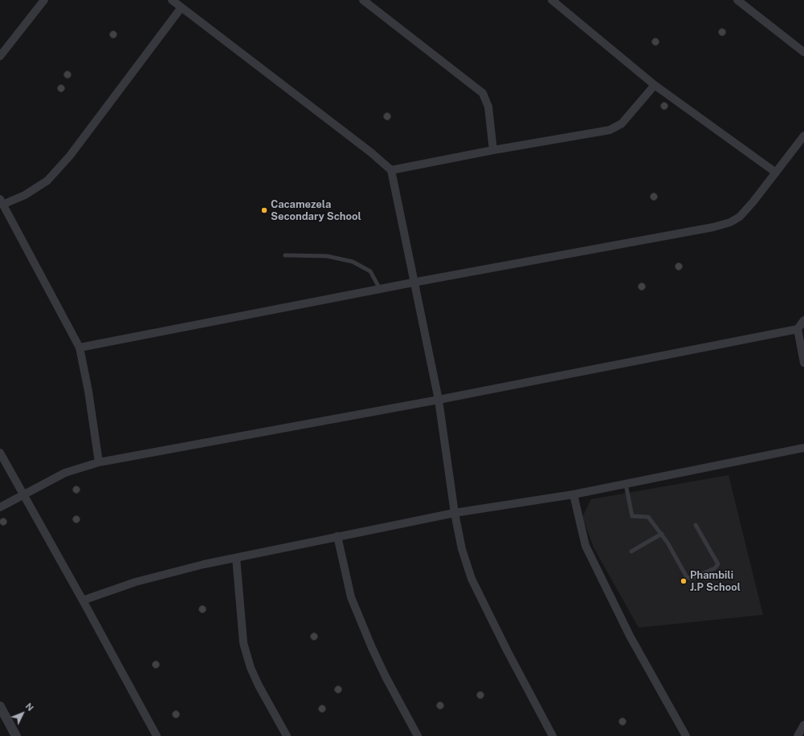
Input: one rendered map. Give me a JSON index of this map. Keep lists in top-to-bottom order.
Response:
{
  "places": ["Cacamezela Secondary School", "Phambili J.P School"],
  "north": "top right"
}
